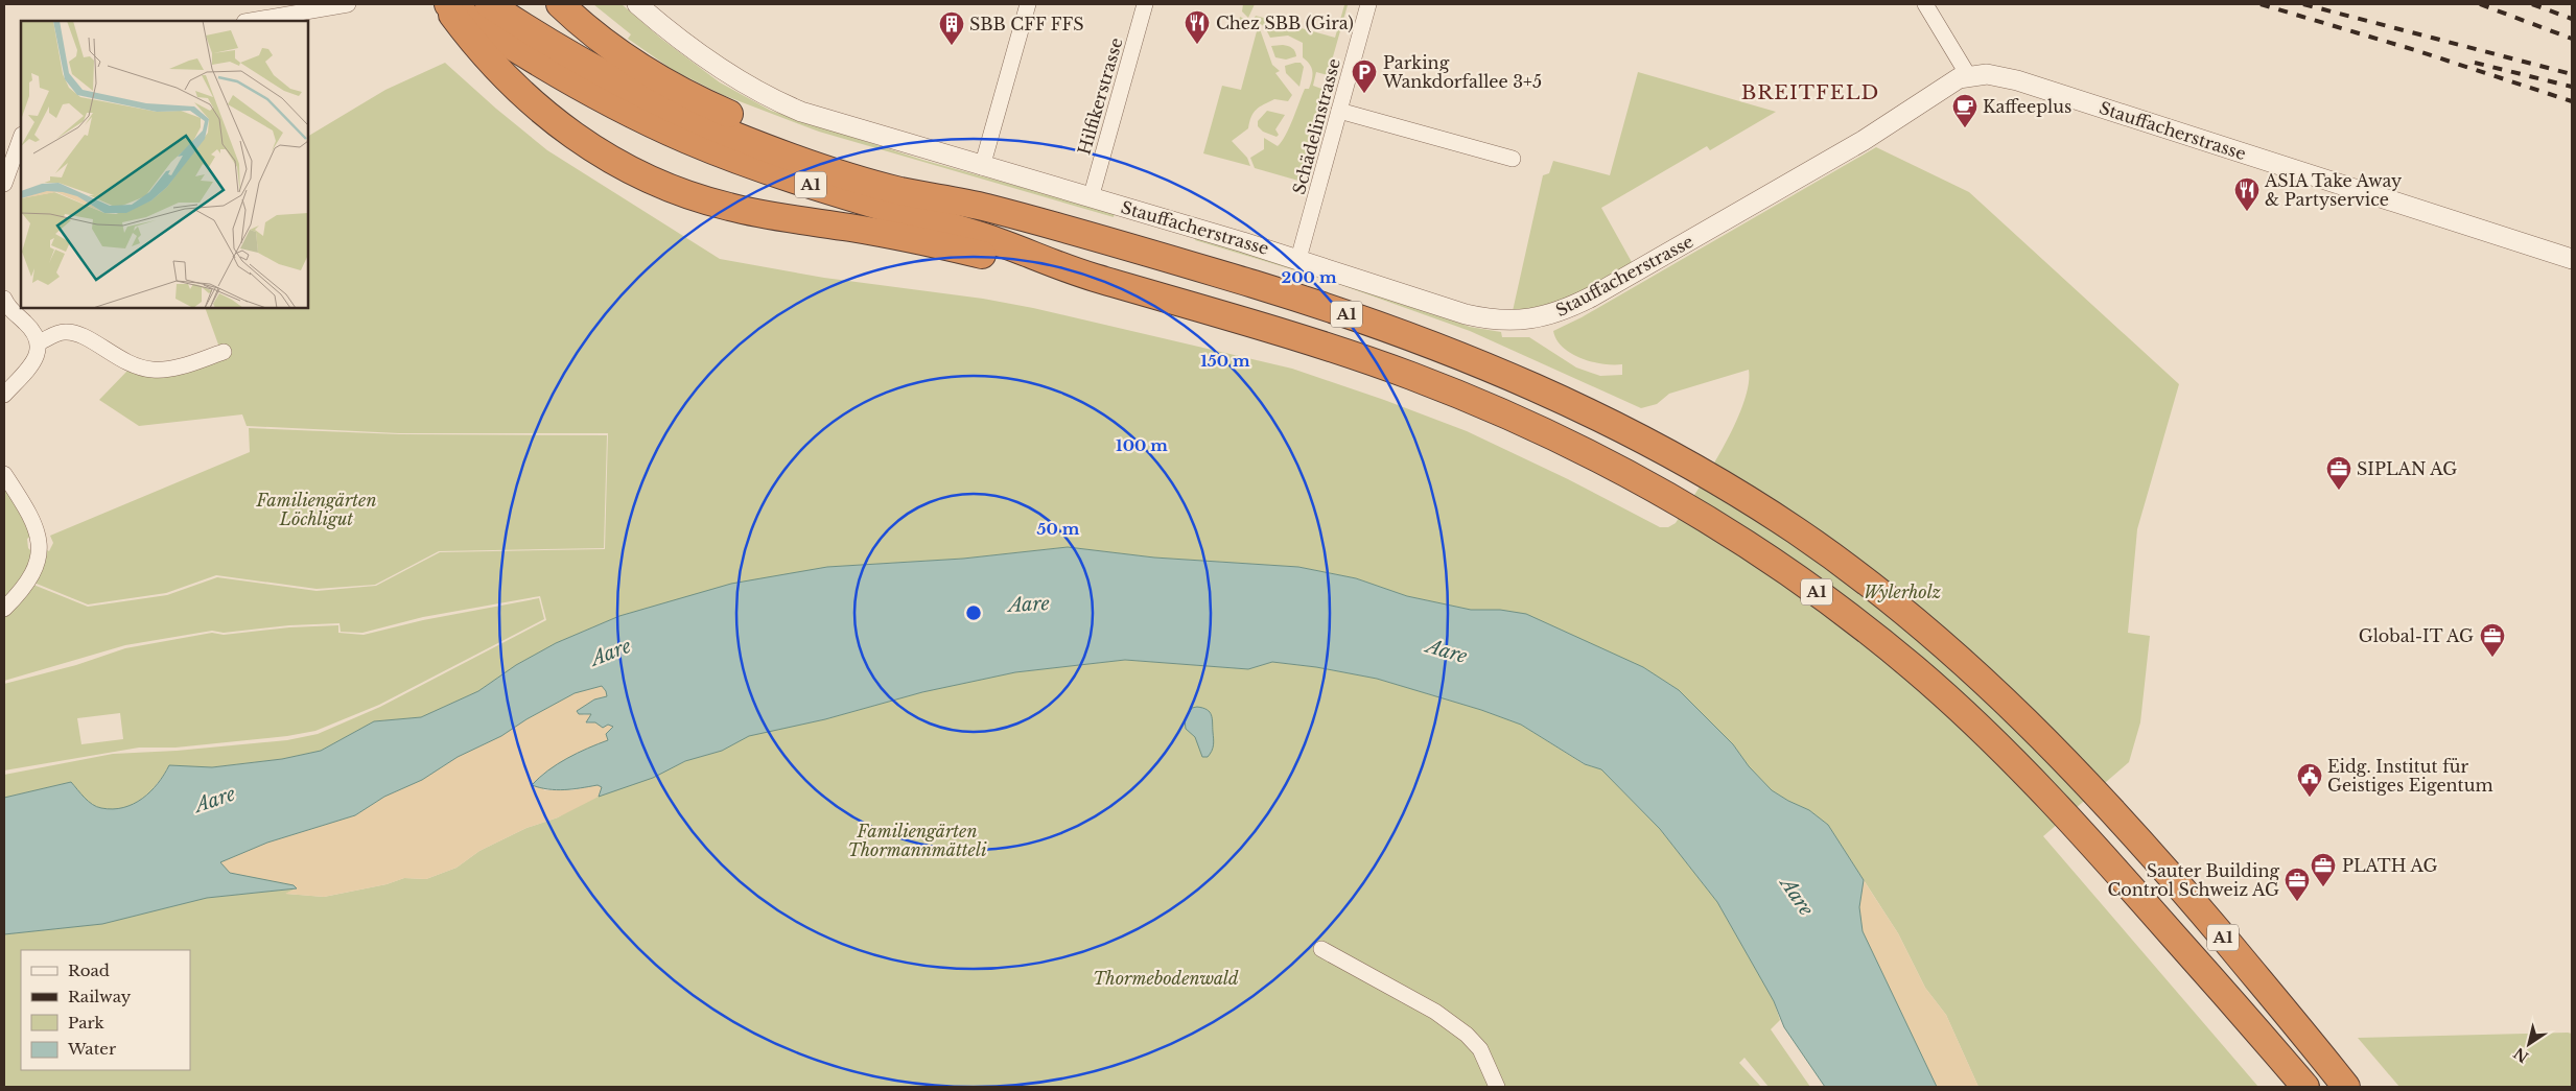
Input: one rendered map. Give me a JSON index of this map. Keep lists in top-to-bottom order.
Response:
{
  "streets": {
    "highway": ["A1"],
    "street": ["Hilfikerstrasse", "Schädelinstrasse", "Stauffacherstrasse"]
  },
  "crossings": [
    ["Hilfikerstrasse", "Stauffacherstrasse"],
    ["Schädelinstrasse", "Stauffacherstrasse"]
  ],
  "districts": ["BREITFELD"],
  "water": ["Aare"],
  "parks": [
    "Familiengärten Löchligut",
    "Wylerholz",
    "Familiengärten Thormannmätteli",
    "Thormebodenwald"
  ],
  "places": {
    "restaurant": ["Chez SBB (Gira)", "ASIA Take Away & Partyservice"],
    "building": ["SBB CFF FFS"],
    "parking": ["Parking Wankdorfallee 3+5"],
    "cafe": ["Kaffeeplus"],
    "office": [
      "SIPLAN AG",
      "Global-IT AG",
      "PLATH AG",
      "Sauter Building Control Schweiz AG"
    ],
    "public building": ["Eidg. Institut für Geistiges Eigentum"]
  },
  "legend": [
    "Road",
    "Railway",
    "Park",
    "Water"
  ],
  "north": "bottom left",
  "rings": [
    "200 m",
    "150 m",
    "100 m",
    "50 m"
  ]
}
